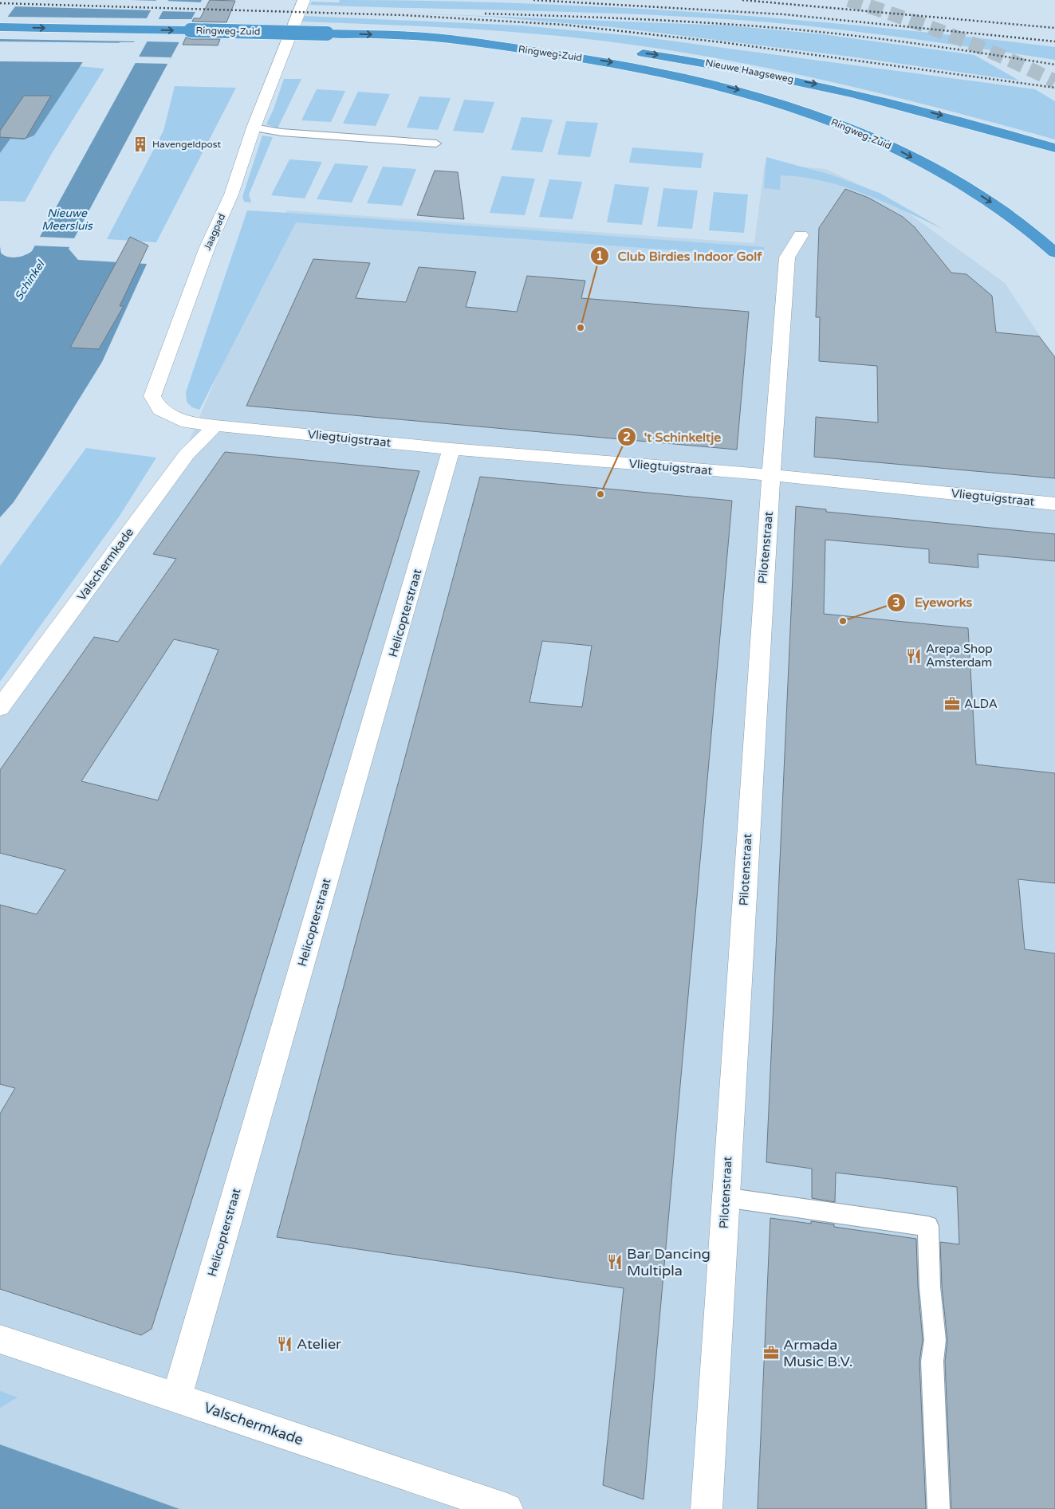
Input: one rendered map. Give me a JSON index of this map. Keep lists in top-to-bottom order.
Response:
{
  "streets": {
    "highway": ["Ringweg-Zuid", "Nieuwe Haagseweg"],
    "street": [
      "Jaagpad",
      "Vliegtuigstraat",
      "Pilotenstraat",
      "Valschermkade",
      "Helicopterstraat"
    ]
  },
  "crossings": [
    ["Jaagpad", "Vliegtuigstraat"],
    ["Jaagpad", "Valschermkade"],
    ["Vliegtuigstraat", "Pilotenstraat"],
    ["Vliegtuigstraat", "Valschermkade"],
    ["Vliegtuigstraat", "Helicopterstraat"],
    ["Valschermkade", "Helicopterstraat"]
  ],
  "one_way": ["Ringweg-Zuid", "Nieuwe Haagseweg"],
  "water": ["Nieuwe Meersluis", "Schinkel"],
  "places": {
    "building": ["Havengeldpost"],
    "other": ["Club Birdies Indoor Golf", "'t Schinkeltje", "Eyeworks"],
    "restaurant": ["Arepa Shop Amsterdam", "Bar Dancing Multipla", "Atelier"],
    "office": ["ALDA", "Armada Music B.V."]
  }
}
